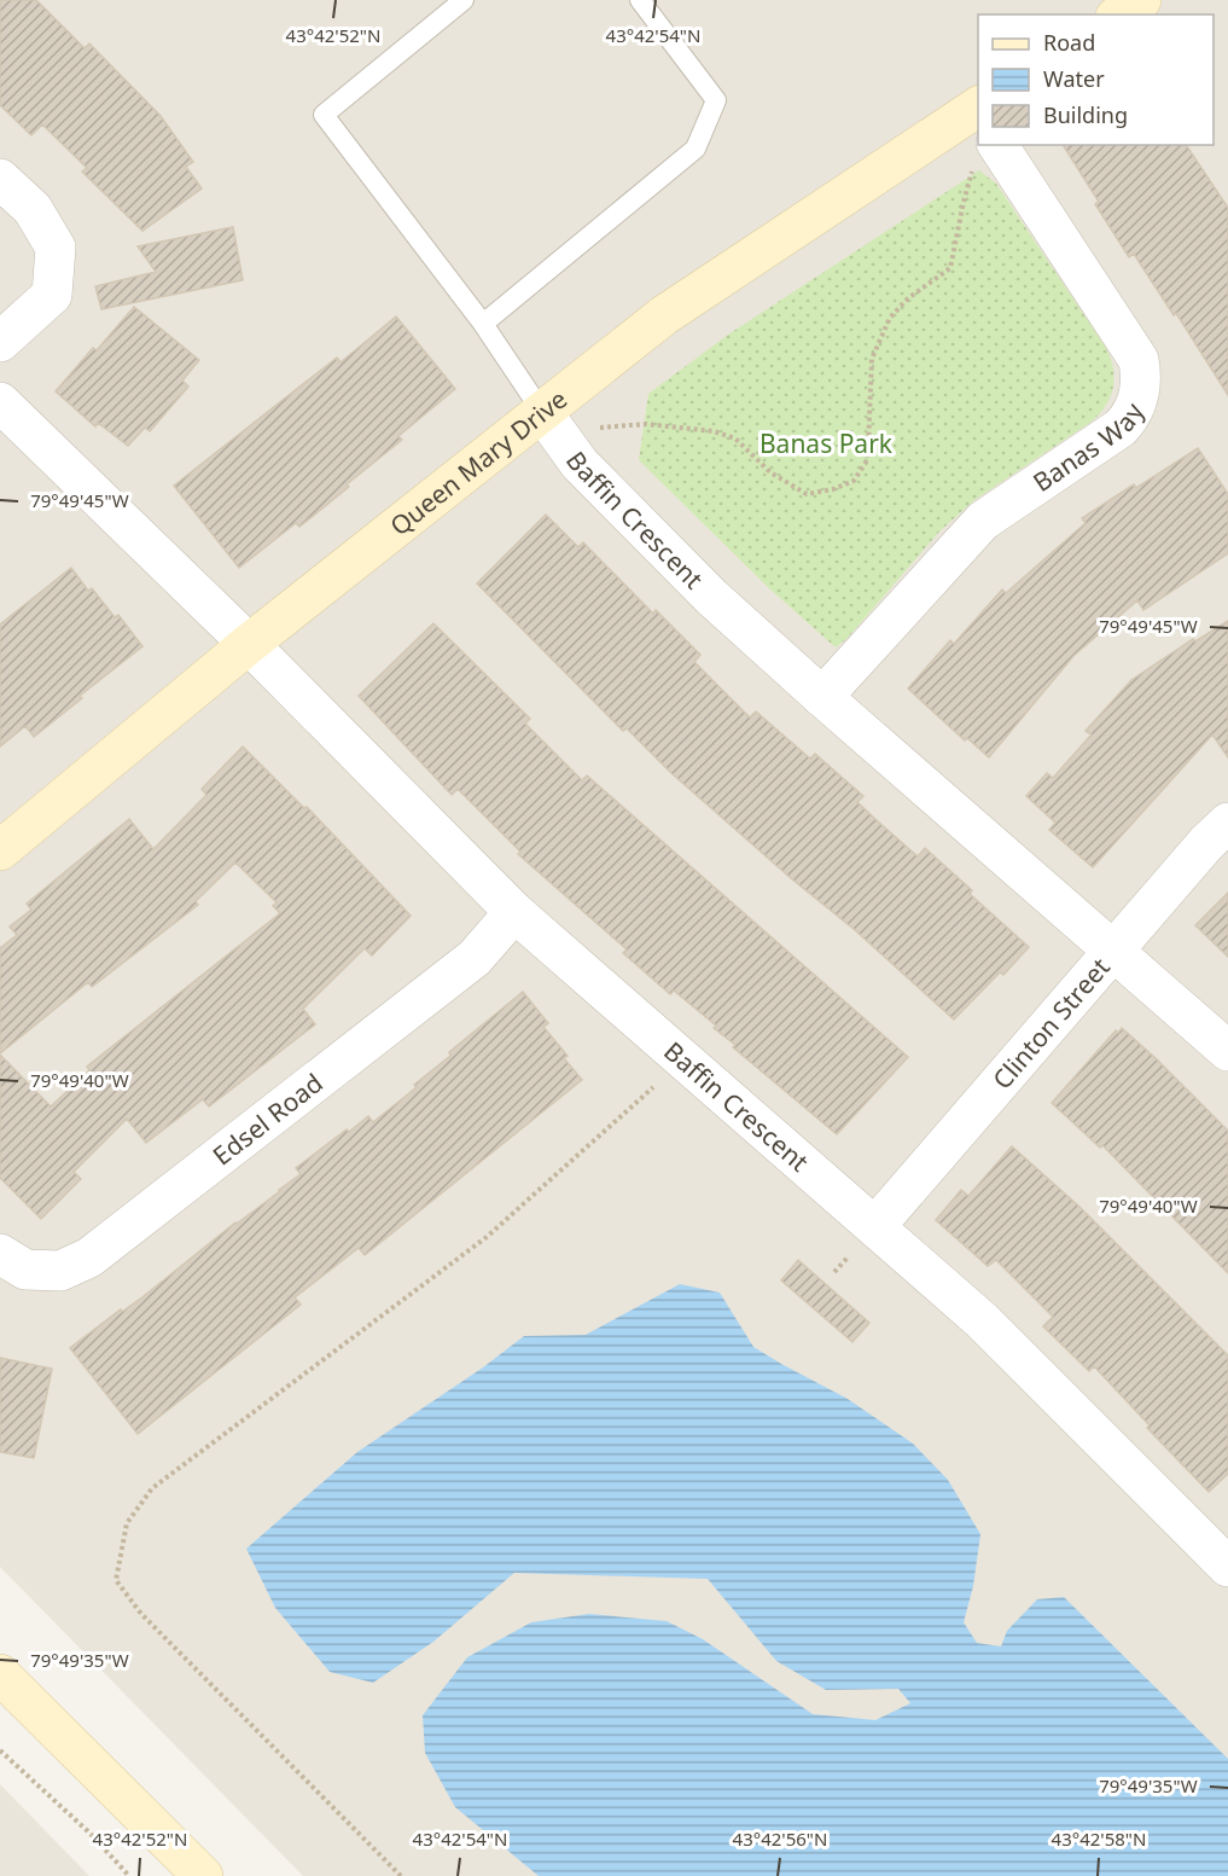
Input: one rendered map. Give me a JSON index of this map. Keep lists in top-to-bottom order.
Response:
{
  "streets": {
    "street": [
      "Banas Way",
      "Queen Mary Drive",
      "Baffin Crescent",
      "Clinton Street",
      "Edsel Road"
    ]
  },
  "crossings": [
    ["Banas Way", "Baffin Crescent"],
    ["Queen Mary Drive", "Baffin Crescent"],
    ["Baffin Crescent", "Clinton Street"],
    ["Baffin Crescent", "Edsel Road"]
  ],
  "parks": ["Banas Park"],
  "legend": ["Road", "Water", "Building"],
  "coordinates": [
    "43°42'52\"N",
    "43°42'54\"N",
    "79°49'45\"W",
    "79°49'40\"W",
    "79°49'35\"W",
    "43°42'56\"N",
    "43°42'58\"N"
  ]
}
